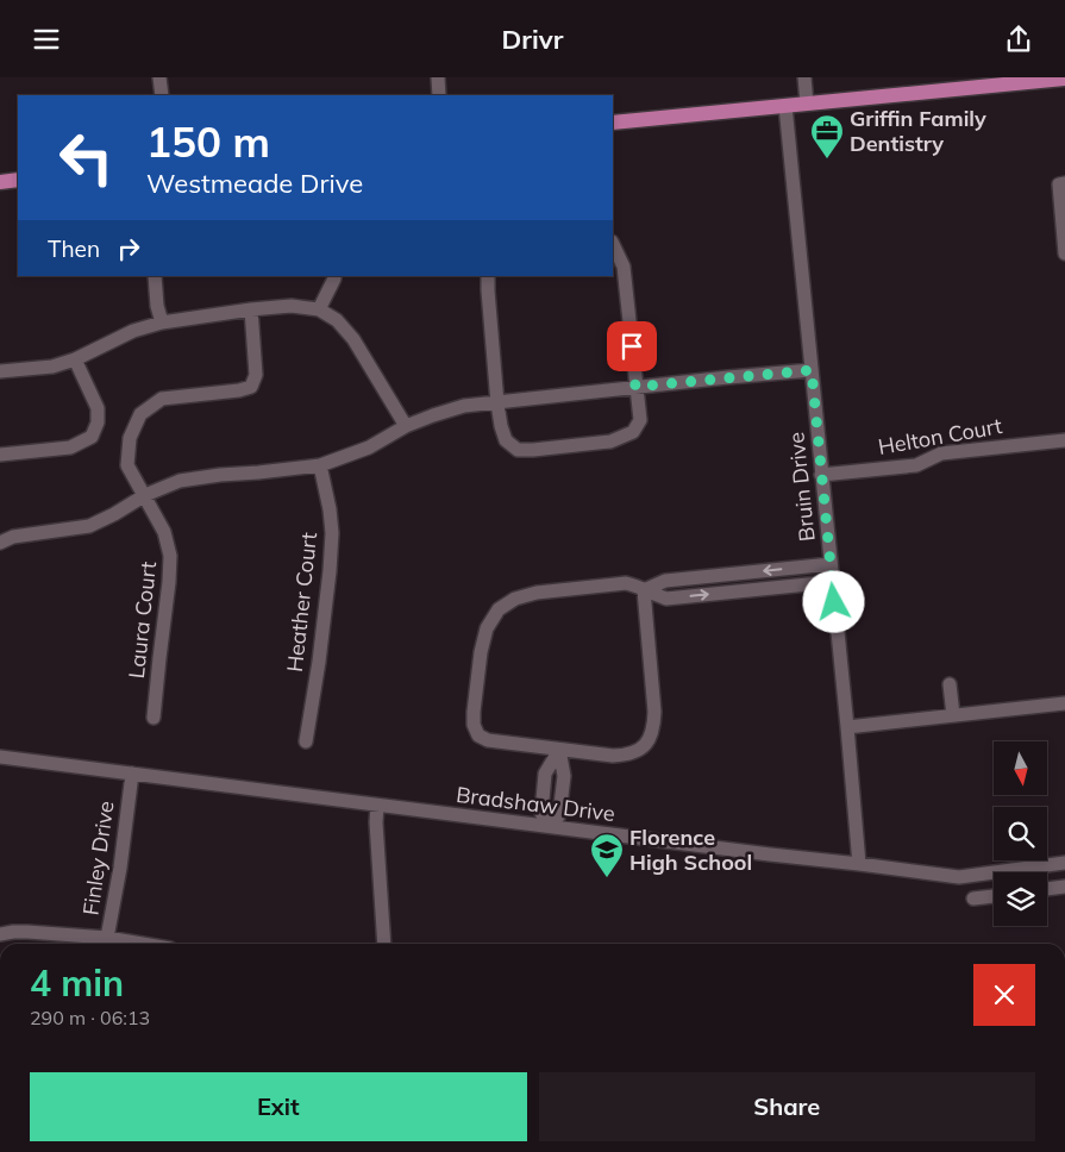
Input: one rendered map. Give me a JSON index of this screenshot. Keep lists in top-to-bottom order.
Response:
{
  "streets": {
    "street": [
      "Helton Court",
      "Bruin Drive",
      "Heather Court",
      "Laura Court",
      "Bradshaw Drive",
      "Finley Drive"
    ]
  },
  "crossings": [
    ["Helton Court", "Bruin Drive"],
    ["Bruin Drive", "Bradshaw Drive"],
    ["Bradshaw Drive", "Finley Drive"]
  ],
  "places": {
    "office": ["Griffin Family Dentistry"],
    "school or university": ["Florence High School"]
  },
  "north": "bottom",
  "page": {
    "header": "Drivr",
    "turn": ["150 m", "Westmeade Drive"],
    "then": "Then",
    "heading": ["4 min", "290 m · 06:13"],
    "buttons": ["Exit", "Share"]
  }
}
